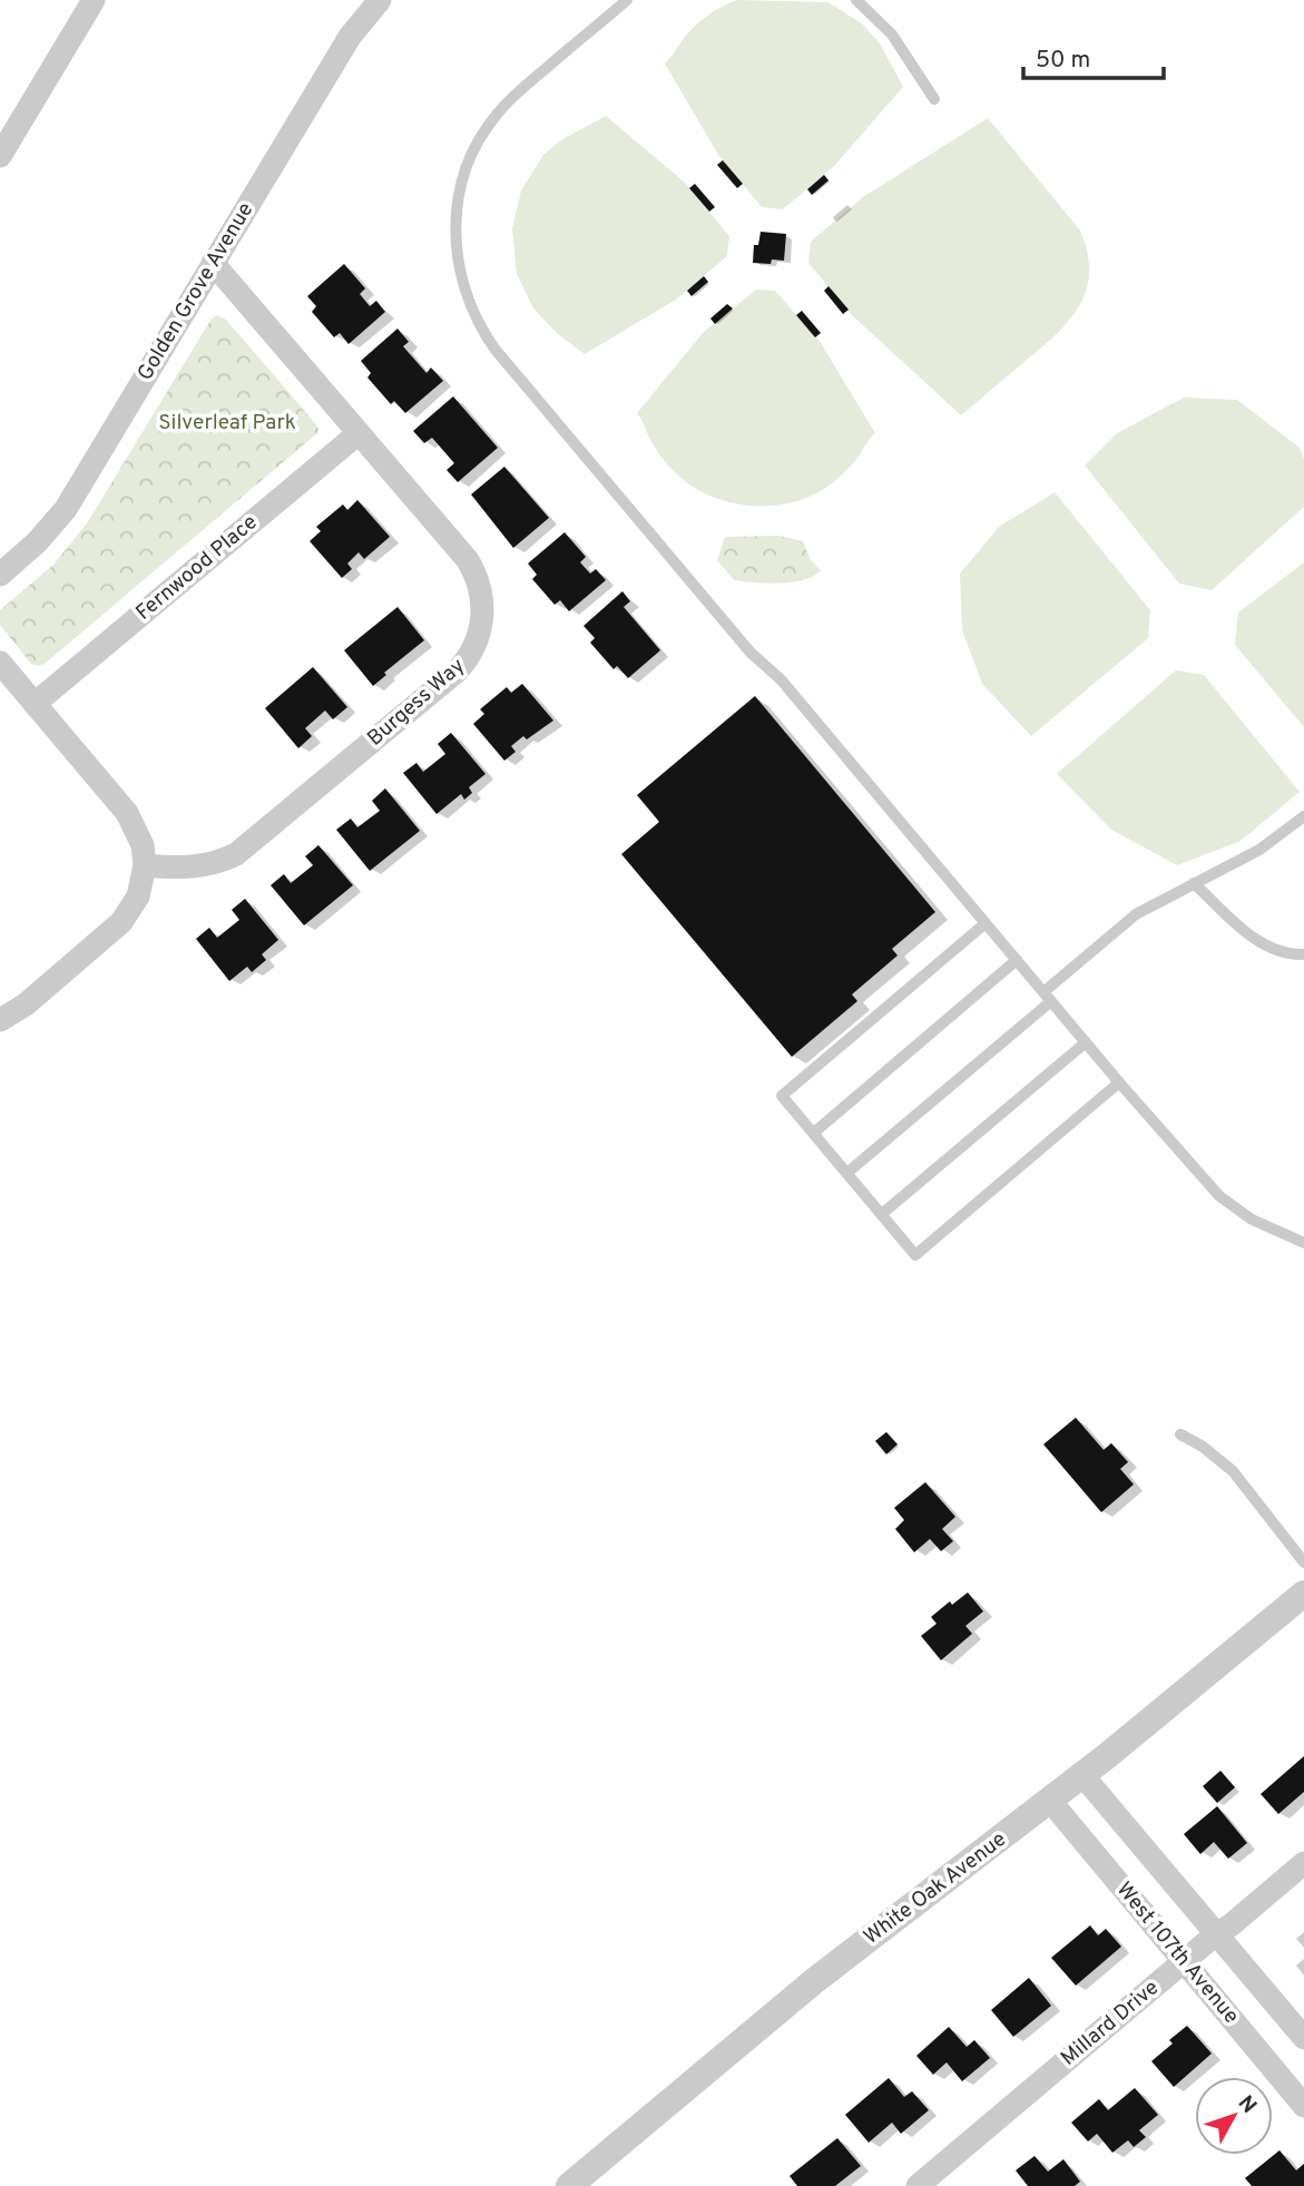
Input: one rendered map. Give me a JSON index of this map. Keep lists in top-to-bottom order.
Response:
{
  "streets": {
    "street": [
      "Golden Grove Avenue",
      "Fernwood Place",
      "Burgess Way",
      "White Oak Avenue",
      "West 107th Avenue",
      "Millard Drive"
    ]
  },
  "crossings": [
    ["Golden Grove Avenue", "Burgess Way"],
    ["Fernwood Place", "Burgess Way"],
    ["White Oak Avenue", "West 107th Avenue"],
    ["West 107th Avenue", "Millard Drive"]
  ],
  "parks": ["Silverleaf Park"],
  "scale_bar": "50 m",
  "north": "top right"
}
